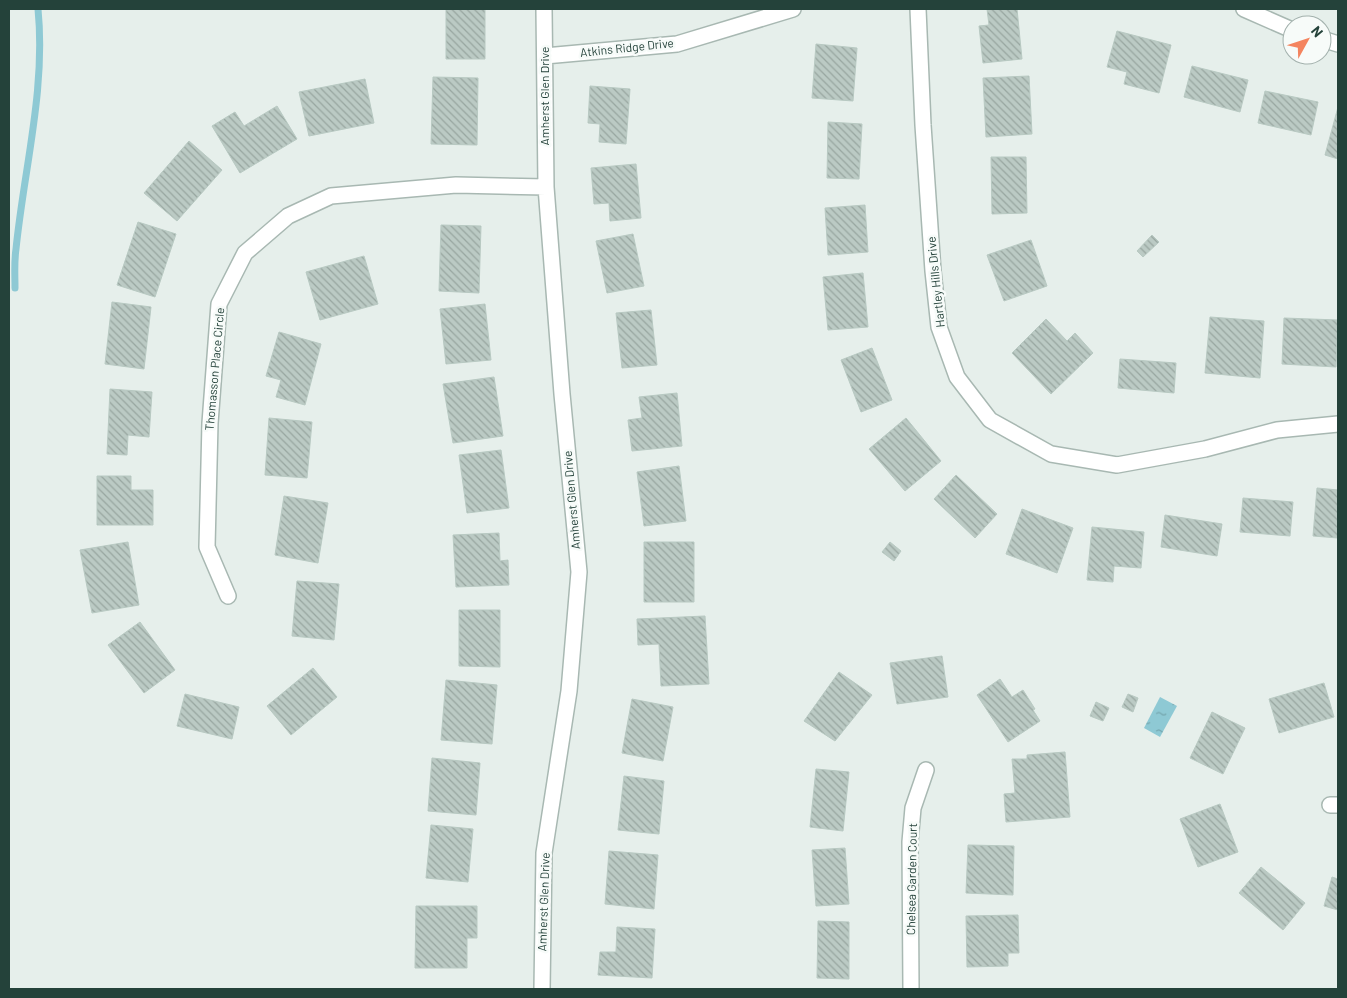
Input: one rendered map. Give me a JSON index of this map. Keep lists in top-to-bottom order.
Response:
{
  "streets": {
    "street": [
      "Atkins Ridge Drive",
      "Amherst Glen Drive",
      "Hartley Hills Drive",
      "Thomasson Place Circle",
      "Chelsea Garden Court"
    ]
  },
  "crossings": [
    ["Atkins Ridge Drive", "Amherst Glen Drive"],
    ["Amherst Glen Drive", "Thomasson Place Circle"]
  ],
  "north": "top right"
}
